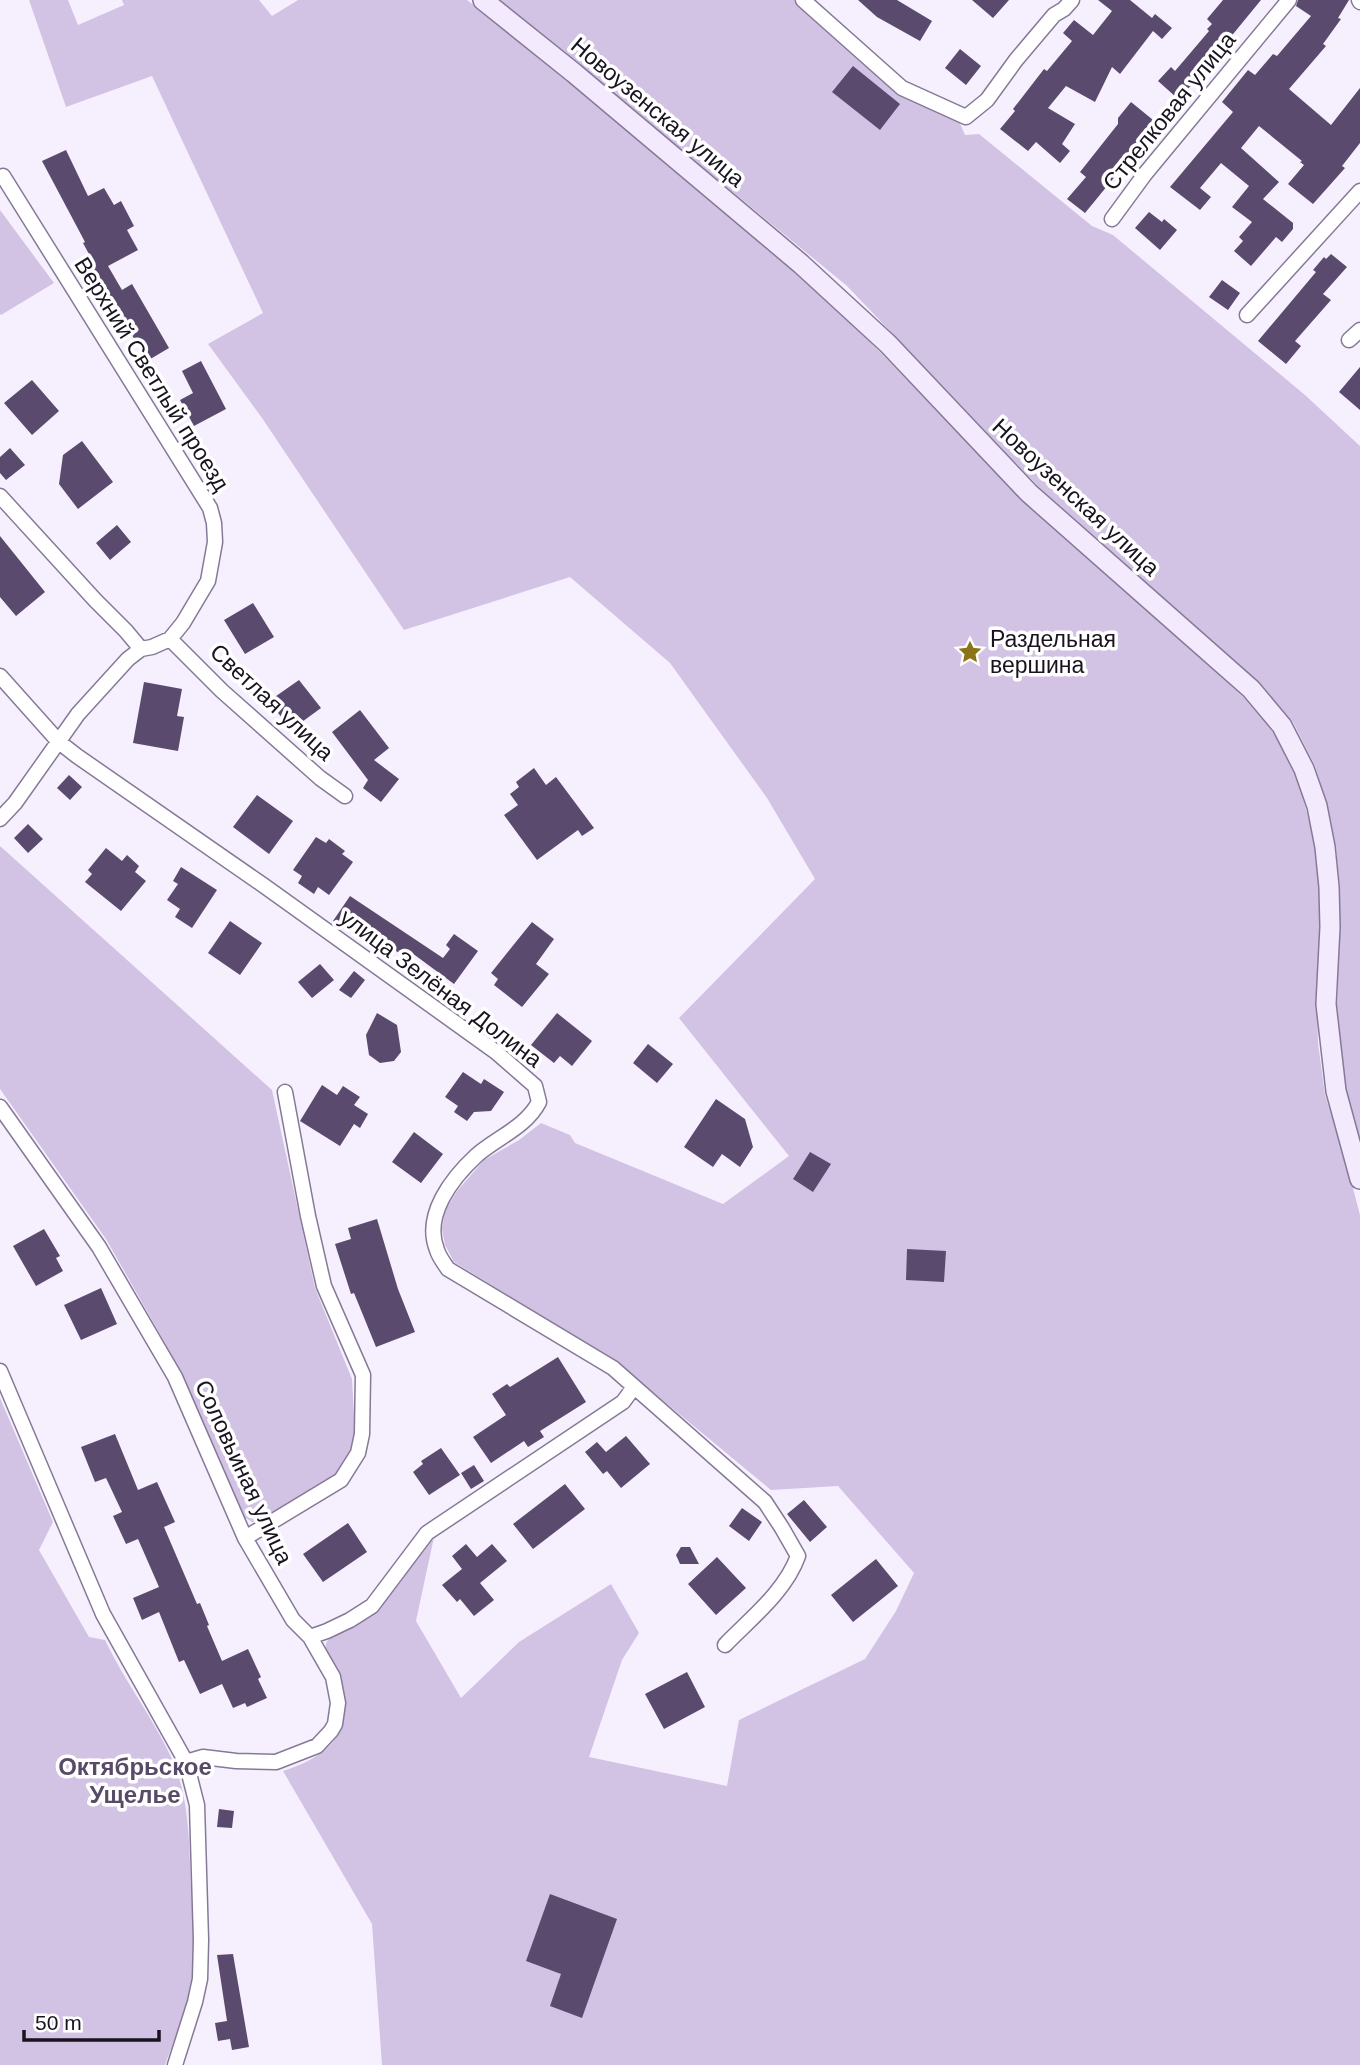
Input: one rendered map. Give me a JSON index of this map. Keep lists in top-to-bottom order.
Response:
{
  "streets": {
    "main road": ["Новоузенская улица"],
    "street": [
      "Стрелковая улица",
      "Верхний Светлый проезд",
      "Светлая улица",
      "улица Зелёная Долина",
      "Соловьиная улица"
    ]
  },
  "crossings": [
    ["Верхний Светлый проезд", "Светлая улица"]
  ],
  "districts": ["Октябрьское Ущелье"],
  "places": {
    "place": ["Раздельная вершина"]
  },
  "scale_bar": "50 m"
}
